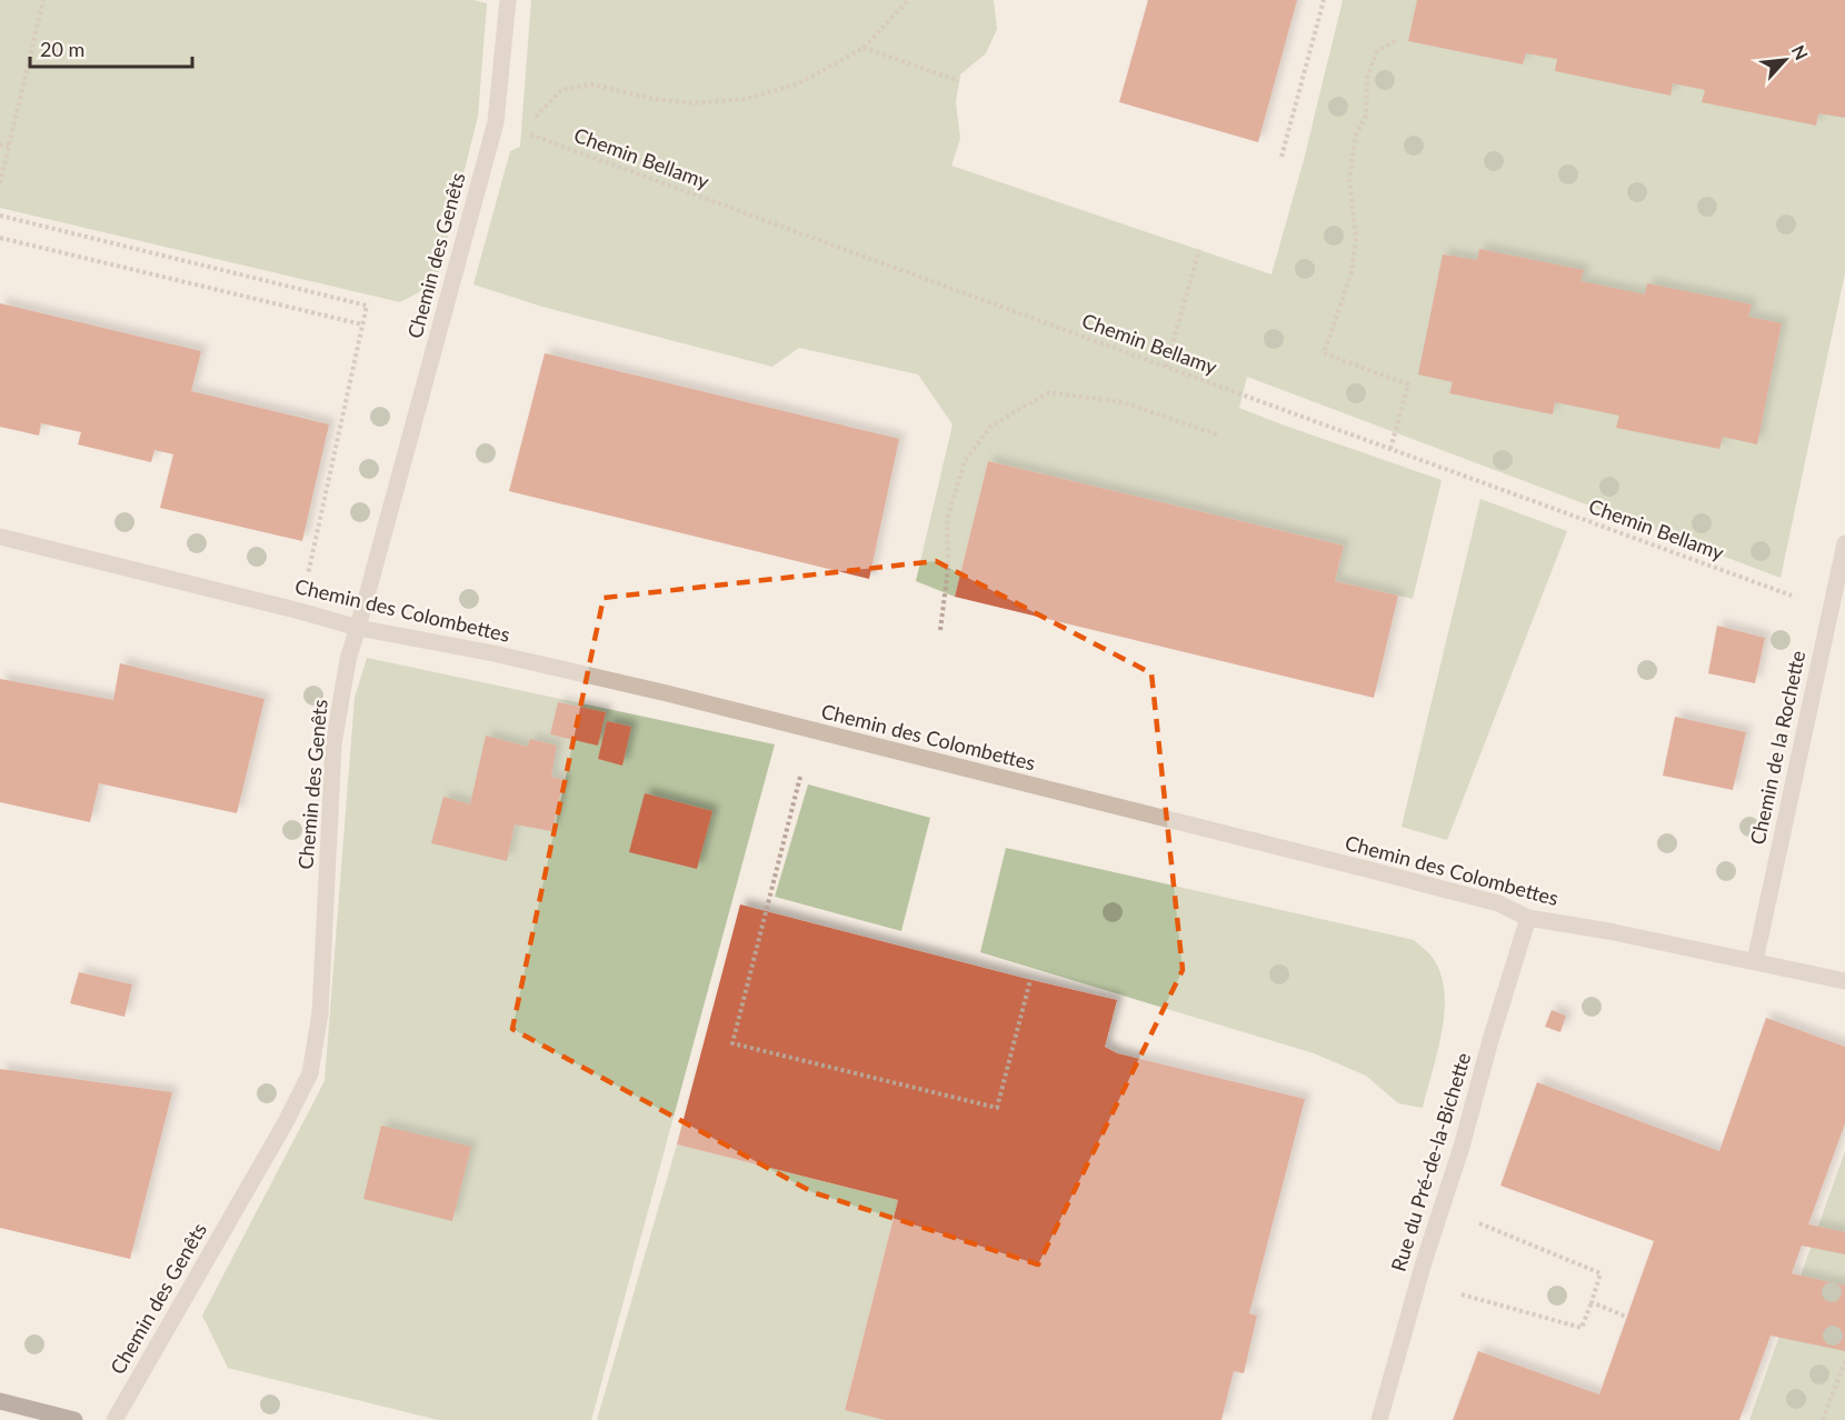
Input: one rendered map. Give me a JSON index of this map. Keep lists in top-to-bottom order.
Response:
{
  "streets": {
    "street": [
      "Chemin des Genêts",
      "Chemin des Colombettes",
      "Chemin de la Rochette",
      "Rue du Pré-de-la-Bichette"
    ],
    "path": ["Chemin Bellamy"]
  },
  "crossings": [
    ["Chemin Bellamy", "Chemin des Genêts"],
    ["Chemin des Genêts", "Chemin des Colombettes"],
    ["Chemin des Colombettes", "Chemin de la Rochette"],
    ["Chemin des Colombettes", "Rue du Pré-de-la-Bichette"]
  ],
  "scale_bar": "20 m",
  "north": "top right"
}
